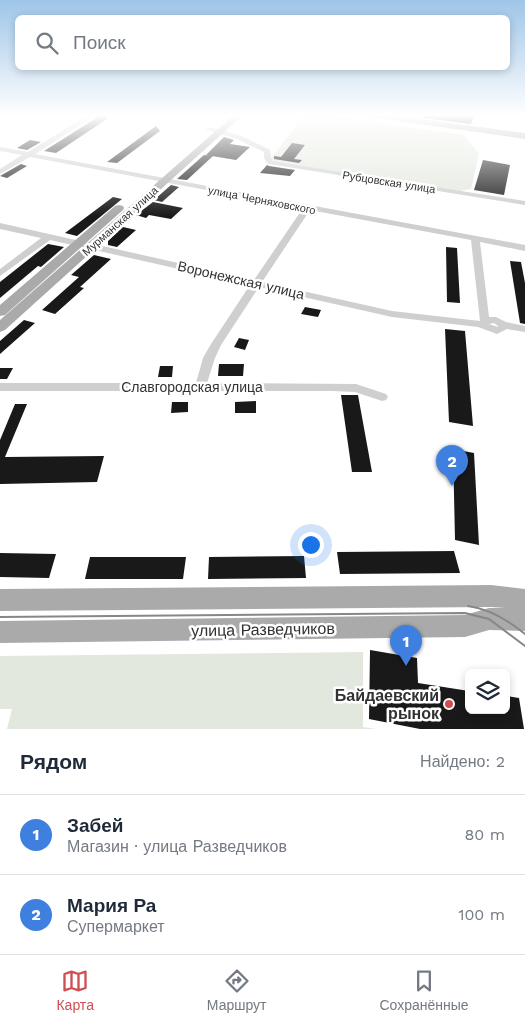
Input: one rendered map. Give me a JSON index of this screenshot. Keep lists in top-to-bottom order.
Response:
{
  "streets": {
    "main road": ["Мурманская улица", "улица Разведчиков"],
    "street": [
      "Рубцовская улица",
      "улица Черняховского",
      "Воронежская улица",
      "Славгородская улица"
    ]
  },
  "crossings": [
    ["улица Черняховского", "Мурманская улица"],
    ["Мурманская улица", "Воронежская улица"]
  ],
  "places": ["Байдаевский рынок"],
  "page": {
    "search": "Поиск",
    "pins": ["2", "1"],
    "heading": ["Рядом", "Найдено: 2"],
    "list": [
      {
        "mark": "1",
        "name": "Забей",
        "note": "Магазин · улица Разведчиков",
        "value": "80 m"
      },
      {
        "mark": "2",
        "name": "Мария Ра",
        "note": "Супермаркет",
        "value": "100 m"
      }
    ],
    "nav": ["Карта", "Маршрут", "Сохранённые"]
  }
}
